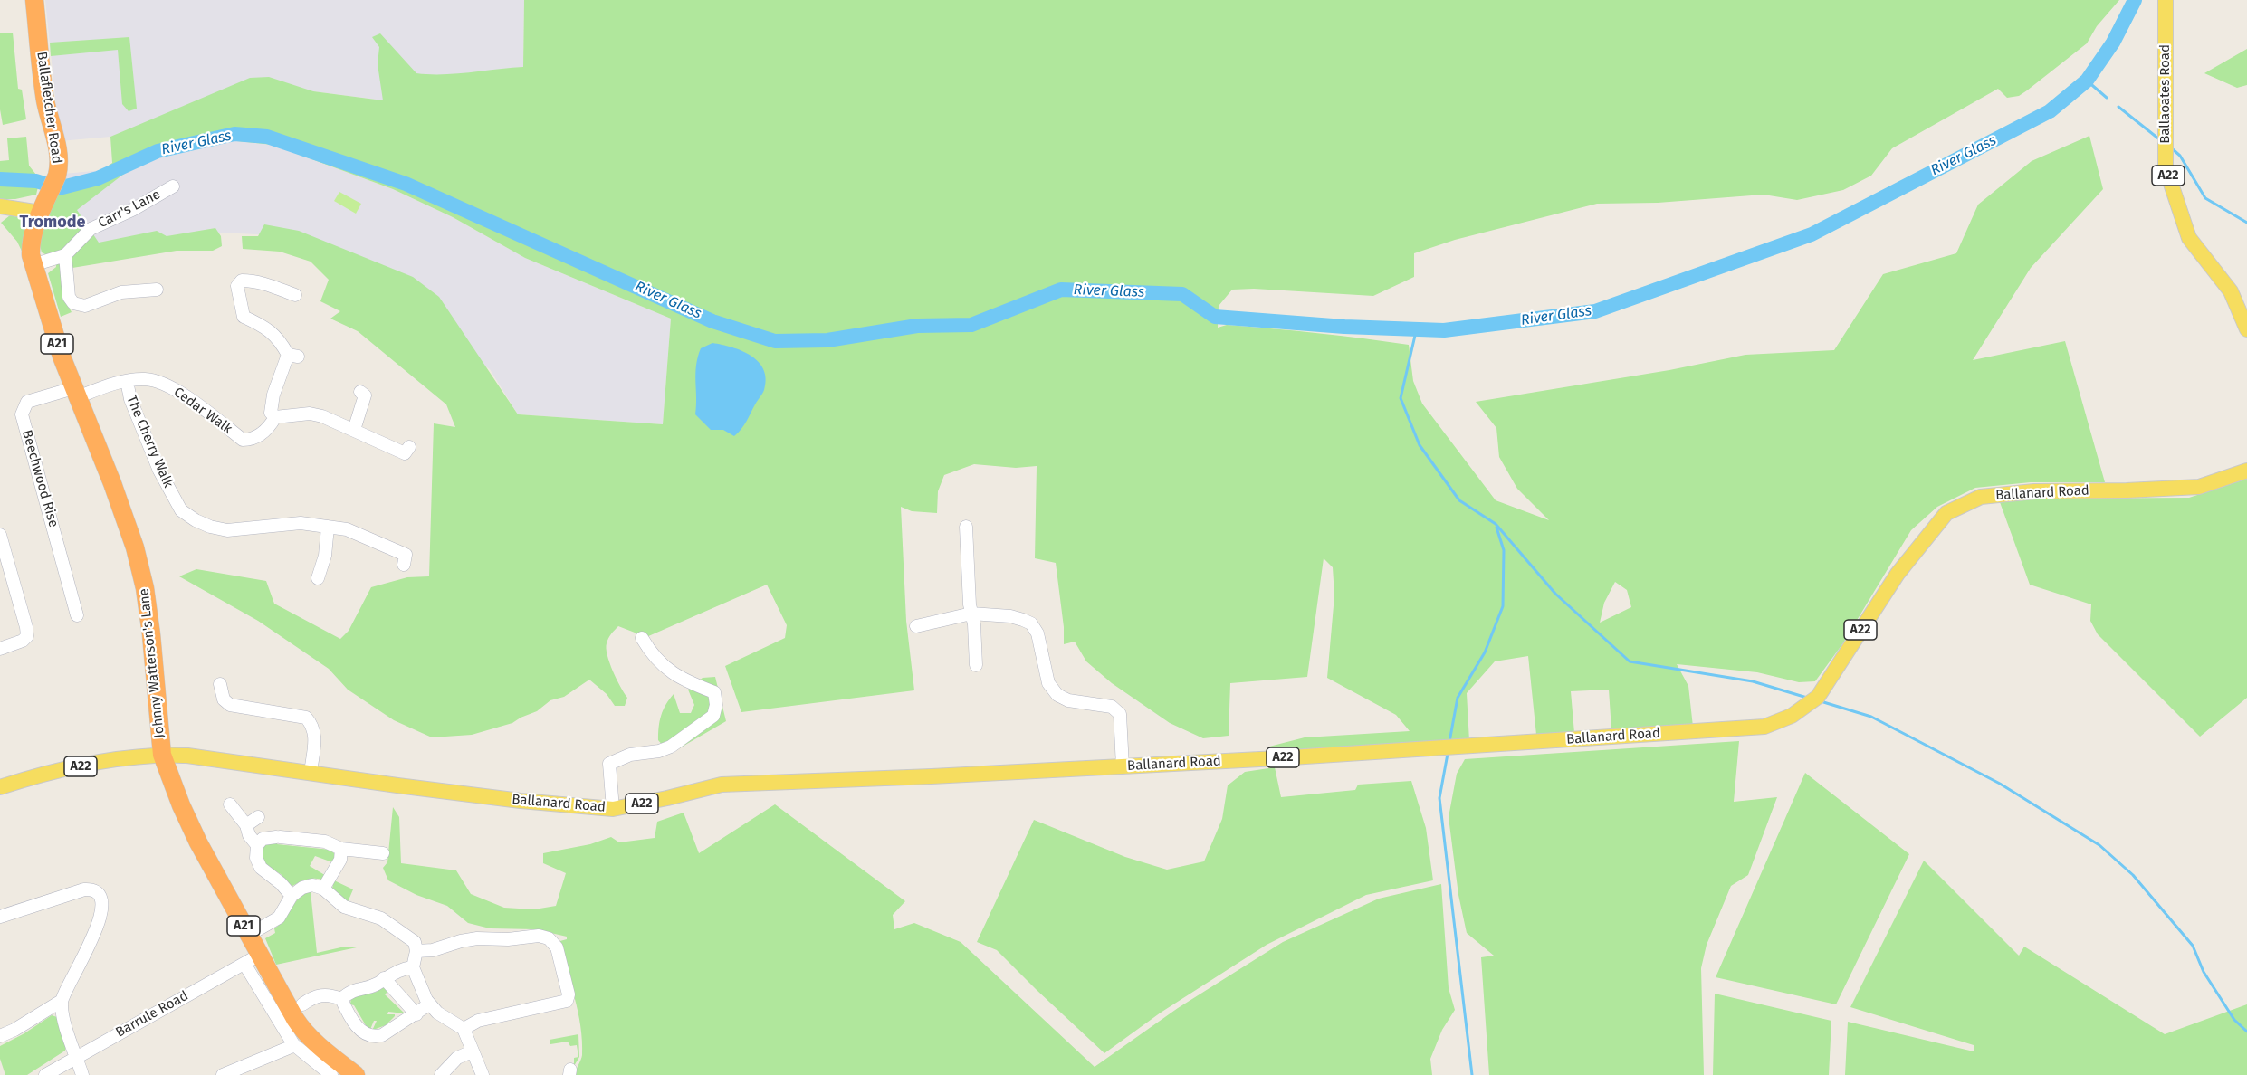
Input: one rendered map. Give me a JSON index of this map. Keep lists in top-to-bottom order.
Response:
{
  "streets": {
    "highway": ["Ballafletcher Road", "A21", "Johnny Watterson's Lane"],
    "main road": ["Ballaoates Road", "A22", "Ballanard Road"],
    "street": [
      "Carr's Lane",
      "Cedar Walk",
      "The Cherry Walk",
      "Beechwood Rise",
      "Barrule Road"
    ]
  },
  "crossings": [
    ["Ballafletcher Road", "Johnny Watterson's Lane"],
    ["Carr's Lane", "Johnny Watterson's Lane"],
    ["Cedar Walk", "The Cherry Walk"],
    ["Cedar Walk", "Beechwood Rise"],
    ["Cedar Walk", "Johnny Watterson's Lane"],
    ["Beechwood Rise", "Johnny Watterson's Lane"],
    ["Ballanard Road", "Johnny Watterson's Lane"],
    ["Johnny Watterson's Lane", "Barrule Road"]
  ],
  "districts": ["Tromode"],
  "water": ["River Glass"]
}
